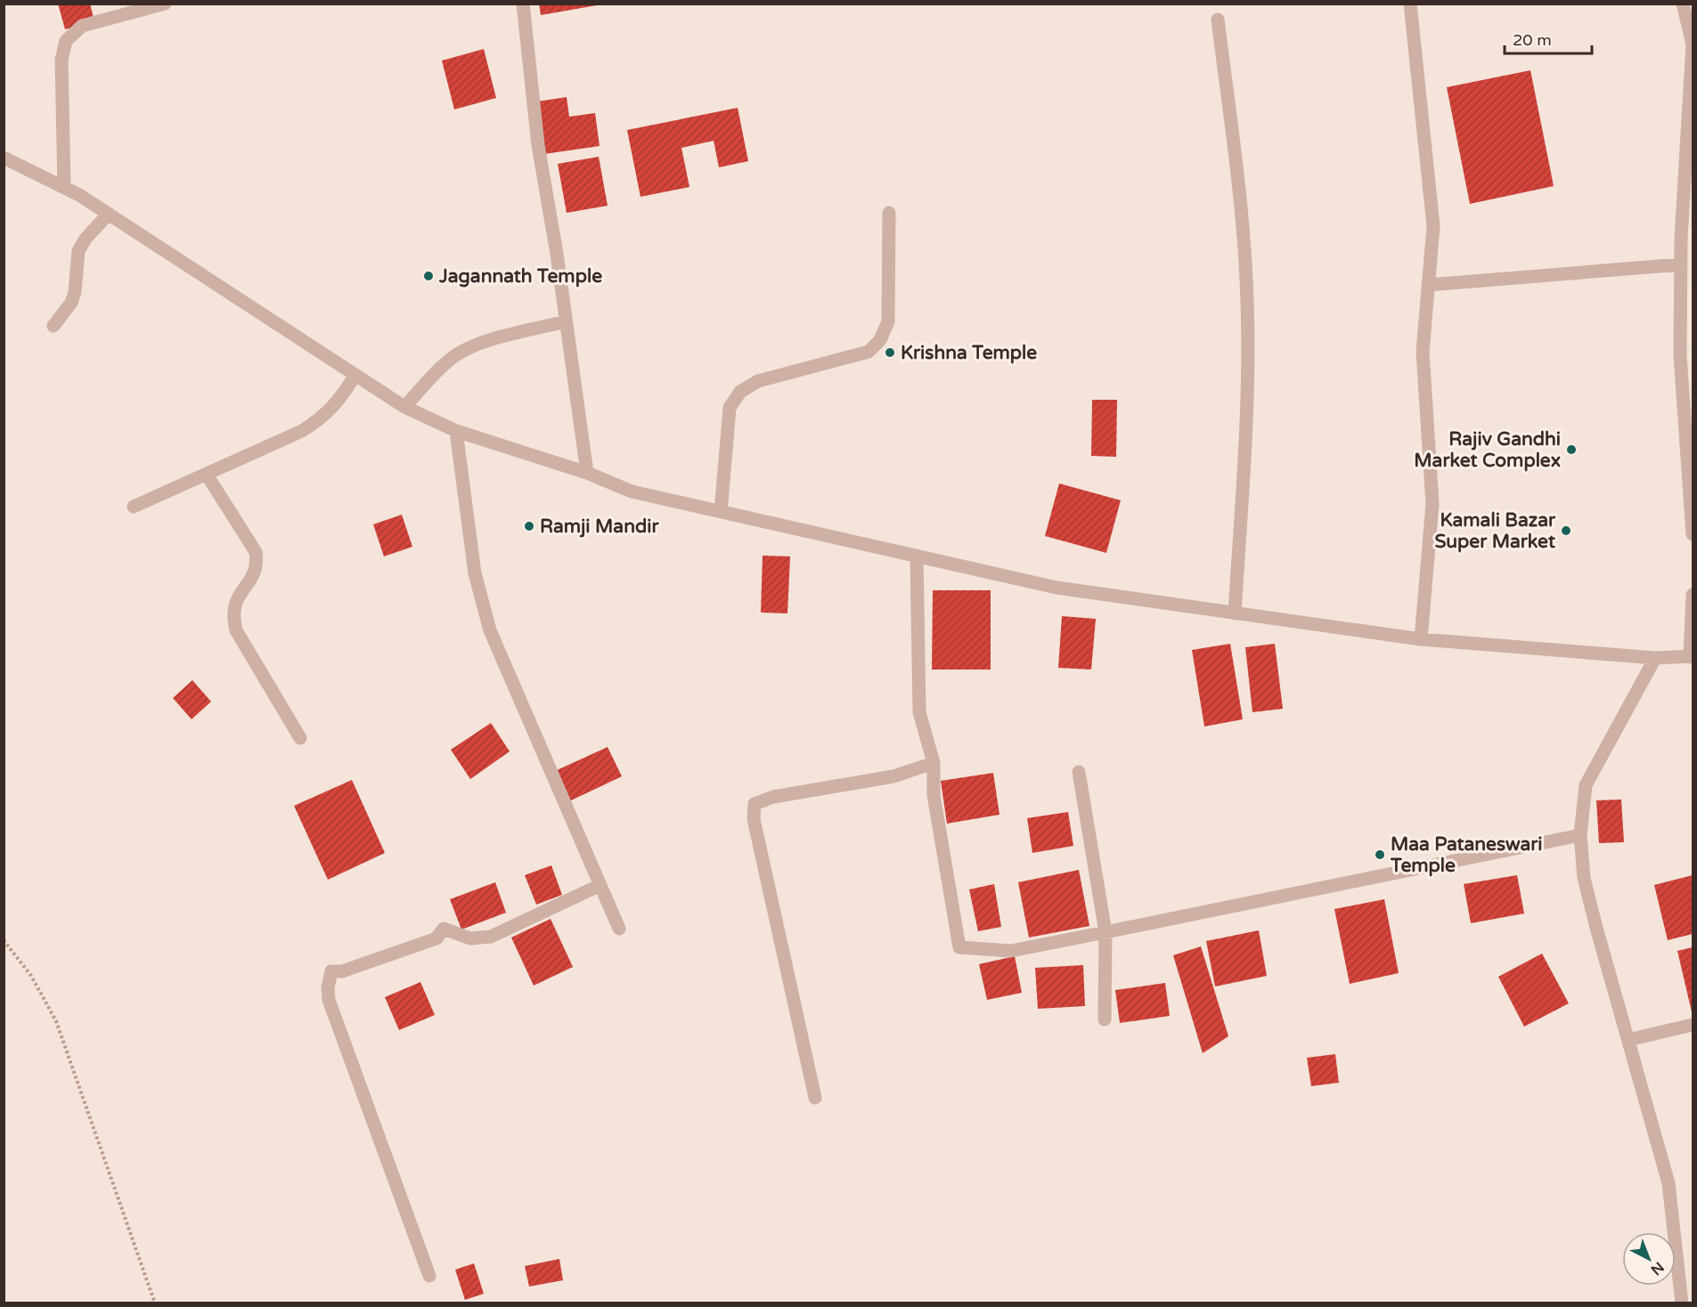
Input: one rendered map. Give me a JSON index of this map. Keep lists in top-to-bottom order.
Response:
{
  "places": [
    "Jagannath Temple",
    "Krishna Temple",
    "Rajiv Gandhi Market Complex",
    "Ramji Mandir",
    "Kamali Bazar Super Market",
    "Maa Pataneswari Temple"
  ],
  "scale_bar": "20 m",
  "north": "bottom right"
}
